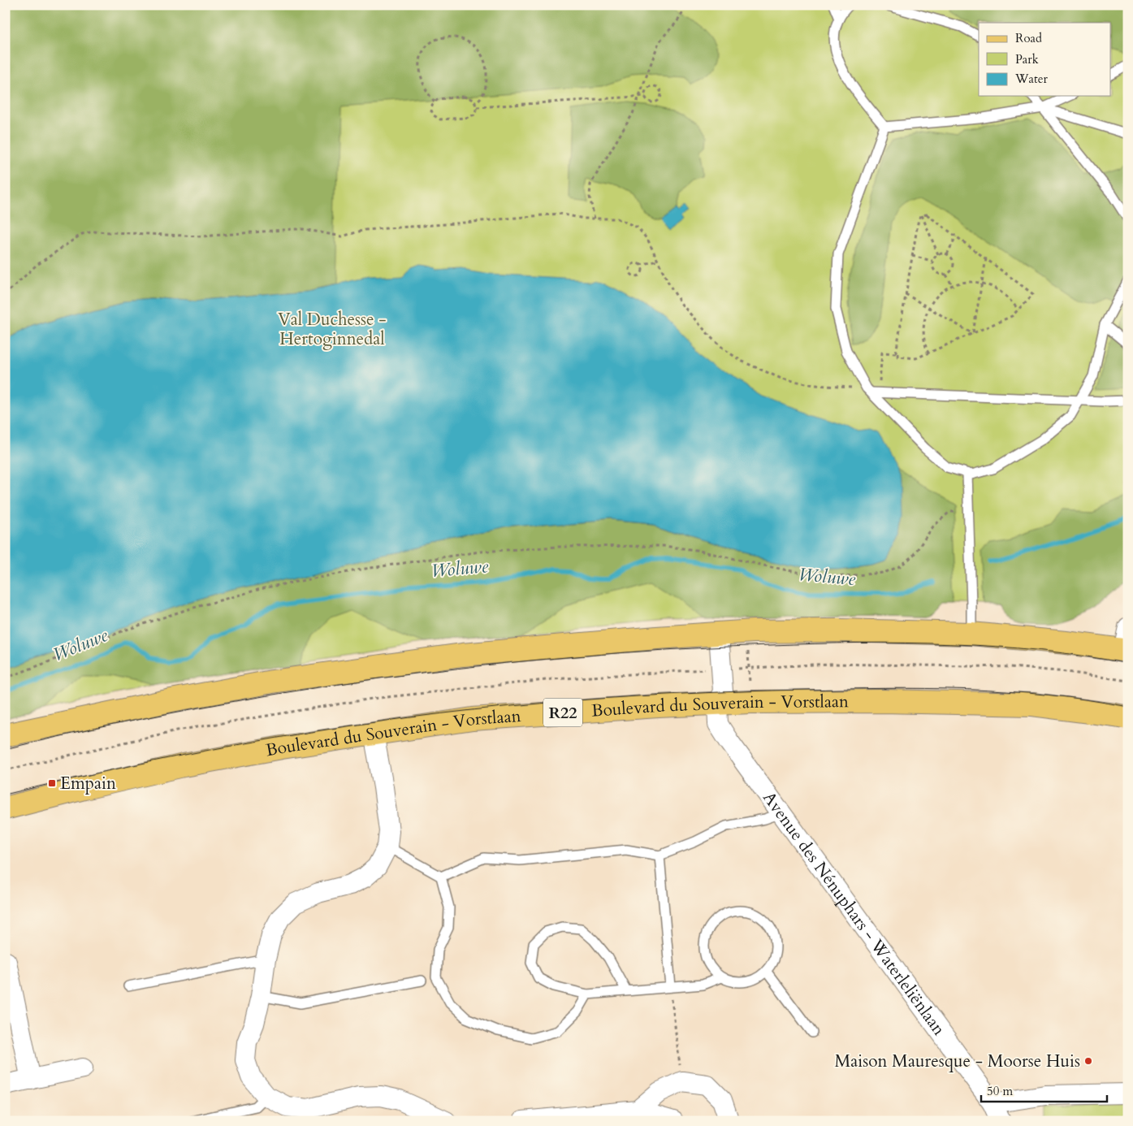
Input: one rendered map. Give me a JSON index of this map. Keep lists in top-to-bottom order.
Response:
{
  "streets": {
    "main road": ["Boulevard du Souverain - Vorstlaan", "R22"],
    "street": ["Avenue des Nénuphars - Waterleliënlaan"]
  },
  "crossings": [
    ["Boulevard du Souverain - Vorstlaan", "Avenue des Nénuphars - Waterleliënlaan"]
  ],
  "water": ["Woluwe"],
  "parks": ["Val Duchesse - Hertoginnedal"],
  "places": {
    "transit": ["Empain"],
    "other": ["Maison Mauresque - Moorse Huis"]
  },
  "legend": ["Road", "Park", "Water"],
  "scale_bar": "50 m"
}
